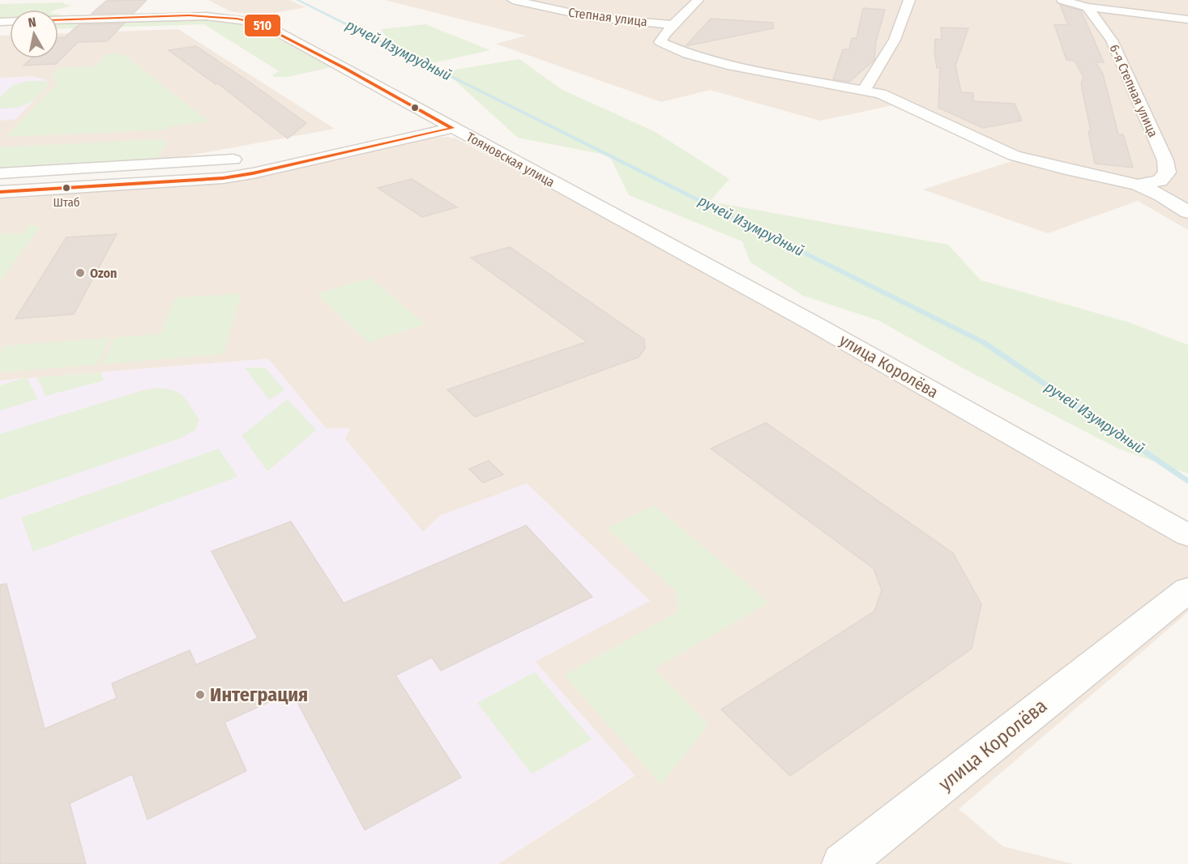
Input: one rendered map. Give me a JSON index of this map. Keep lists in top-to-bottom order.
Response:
{
  "streets": {
    "street": [
      "Степная улица",
      "6-я Степная улица",
      "Тояновская улица",
      "улица Королёва"
    ]
  },
  "crossings": [
    ["Тояновская улица", "улица Королёва"]
  ],
  "water": ["ручей Изумрудный"],
  "places": ["Штаб", "Ozon", "Интеграция"],
  "lines": ["transit line 510"],
  "north": "top"
}
